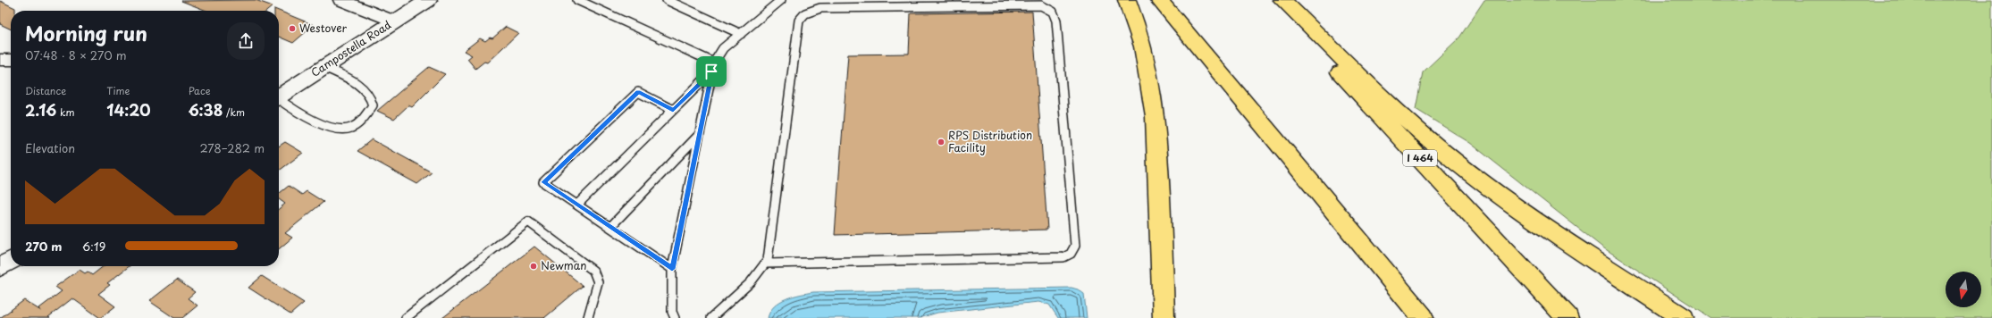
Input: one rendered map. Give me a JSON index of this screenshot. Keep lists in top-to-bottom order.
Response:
{
  "streets": {
    "highway": ["I 464"],
    "main road": ["Campostella Road"]
  },
  "places": ["Westover", "RPS Distribution Facility", "Newman"],
  "north": "bottom",
  "page": {
    "heading": ["Morning run", "07:48 · 8 × 270 m"],
    "stats": [
      ["Distance", "2.16 km"],
      ["Time", "14:20"],
      ["Pace", "6:38 /km"]
    ],
    "chart": ["Elevation", "278–282 m"],
    "list": [
      {
        "name": "270 m",
        "note": "6:19"
      }
    ]
  }
}
